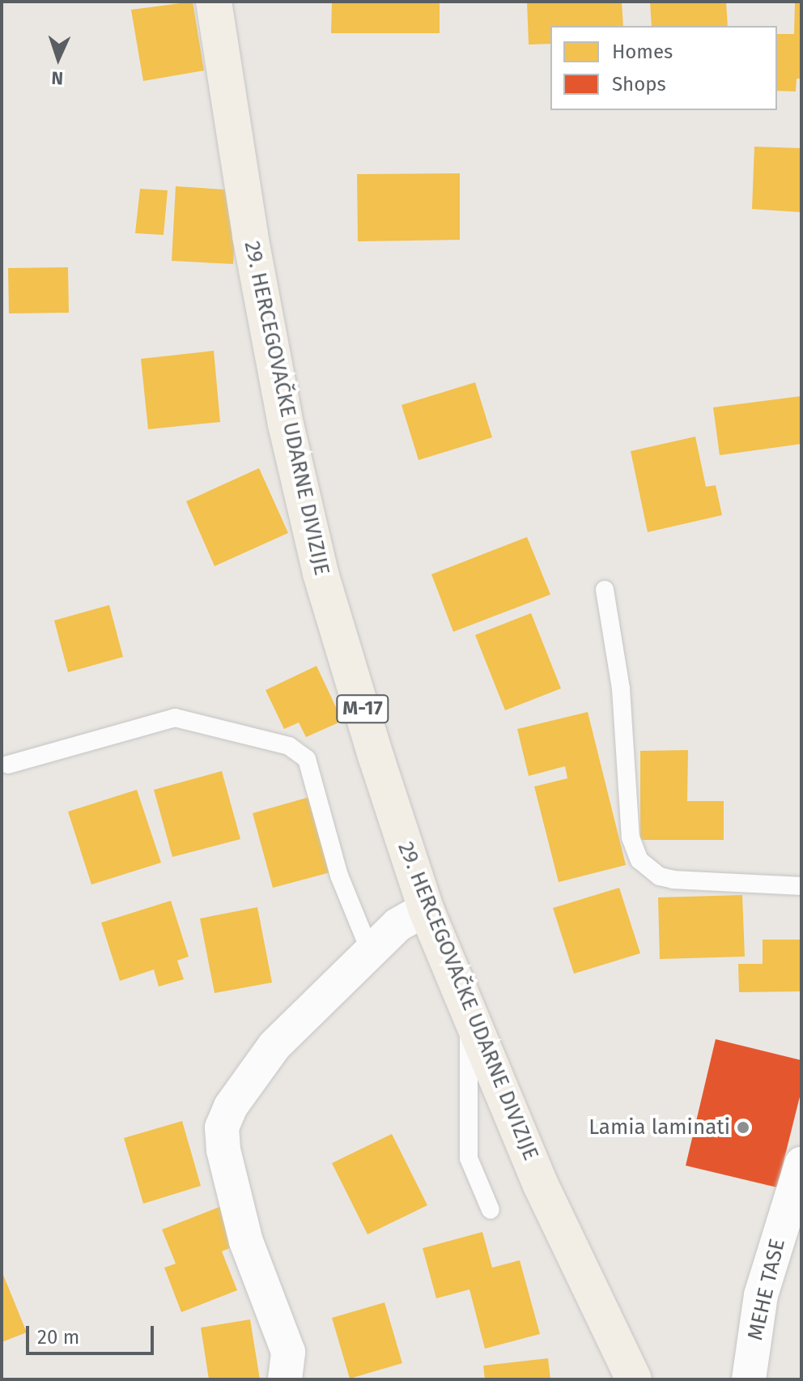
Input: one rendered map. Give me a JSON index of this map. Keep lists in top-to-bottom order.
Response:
{
  "streets": {
    "main road": ["29. HERCEGOVAČKE UDARNE DIVIZIJE", "M-17"],
    "street": ["MEHE TASE"]
  },
  "places": ["Lamia laminati"],
  "legend": ["Homes", "Shops"],
  "scale_bar": "20 m",
  "north": "bottom"
}
